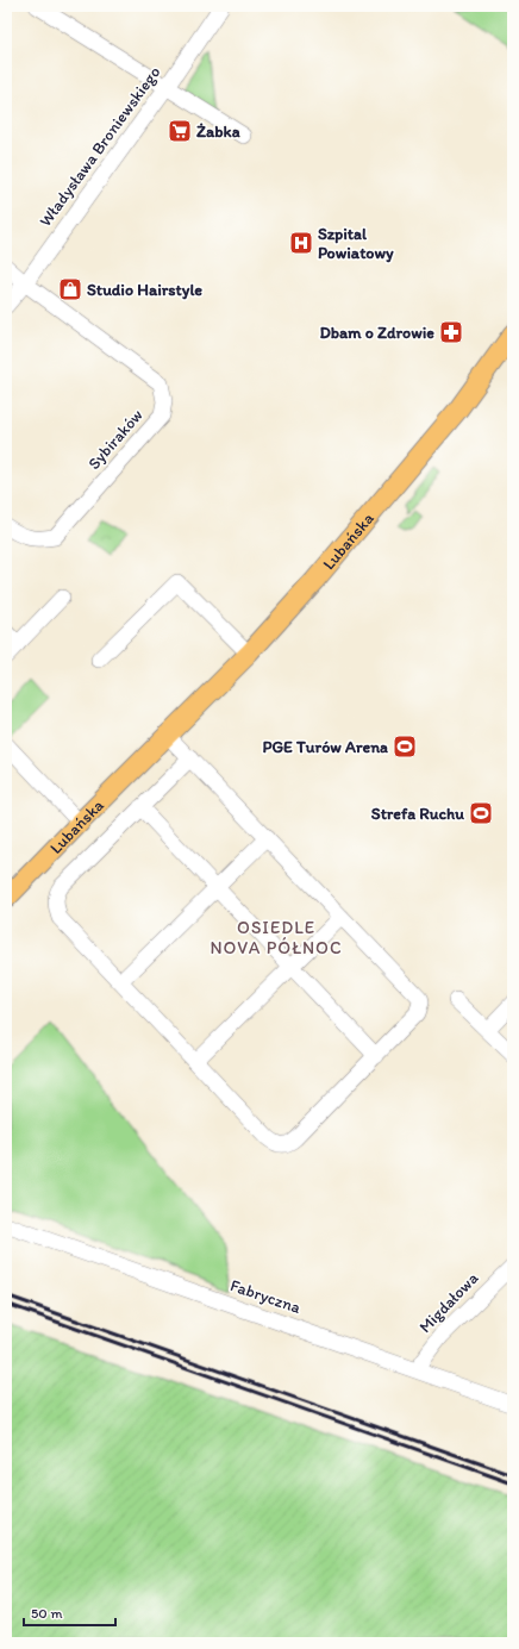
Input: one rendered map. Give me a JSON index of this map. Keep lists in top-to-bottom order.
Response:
{
  "streets": {
    "main road": ["Lubańska"],
    "street": [
      "Władysława Broniewskiego",
      "Sybiraków",
      "Fabryczna",
      "Migdałowa"
    ]
  },
  "crossings": [
    ["Władysława Broniewskiego", "Sybiraków"],
    ["Fabryczna", "Migdałowa"]
  ],
  "districts": ["OSIEDLE NOVA PÓŁNOC"],
  "places": {
    "supermarket": ["Żabka"],
    "hospital": ["Szpital Powiatowy"],
    "shop": ["Studio Hairstyle"],
    "pharmacy": ["Dbam o Zdrowie"],
    "sports": ["PGE Turów Arena", "Strefa Ruchu"]
  },
  "scale_bar": "50 m"
}
